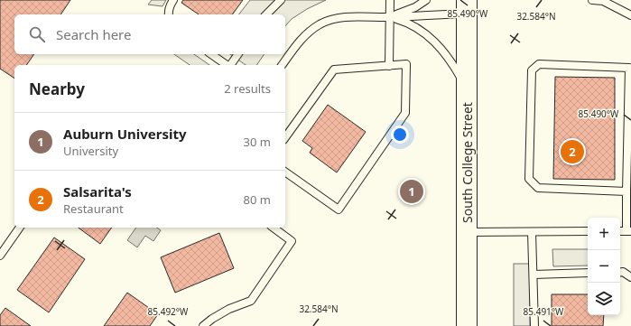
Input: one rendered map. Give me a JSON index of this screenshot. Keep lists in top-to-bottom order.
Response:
{
  "streets": {
    "main road": ["South College Street"]
  },
  "page": {
    "search": "Search here",
    "heading": ["Nearby", "2 results"],
    "list": [
      {
        "mark": "1",
        "name": "Auburn University",
        "note": "University",
        "value": "30 m"
      },
      {
        "mark": "2",
        "name": "Salsarita's",
        "note": "Restaurant",
        "value": "80 m"
      }
    ],
    "pins": ["2", "1"],
    "map_buttons": ["+", "−"]
  },
  "coordinates": [
    "85.490°W",
    "32.584°N",
    "85.492°W",
    "85.491°W"
  ]
}
